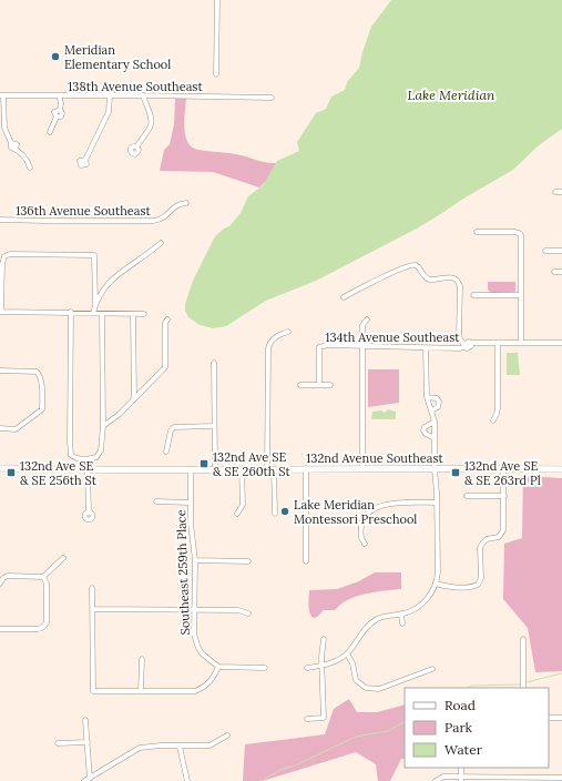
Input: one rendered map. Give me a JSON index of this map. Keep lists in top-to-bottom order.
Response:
{
  "streets": {
    "main road": ["132nd Avenue Southeast"],
    "street": [
      "138th Avenue Southeast",
      "136th Avenue Southeast",
      "134th Avenue Southeast",
      "Southeast 259th Place"
    ]
  },
  "crossings": [
    ["132nd Avenue Southeast", "Southeast 259th Place"]
  ],
  "water": ["Lake Meridian"],
  "places": {
    "other": ["Meridian Elementary School", "Lake Meridian Montessori Preschool"],
    "transit": ["132nd Ave SE & SE 260th St", "132nd Ave SE & SE 256th St", "132nd Ave SE & SE 263rd Pl"]
  },
  "legend": ["Road", "Park", "Water"]
}
